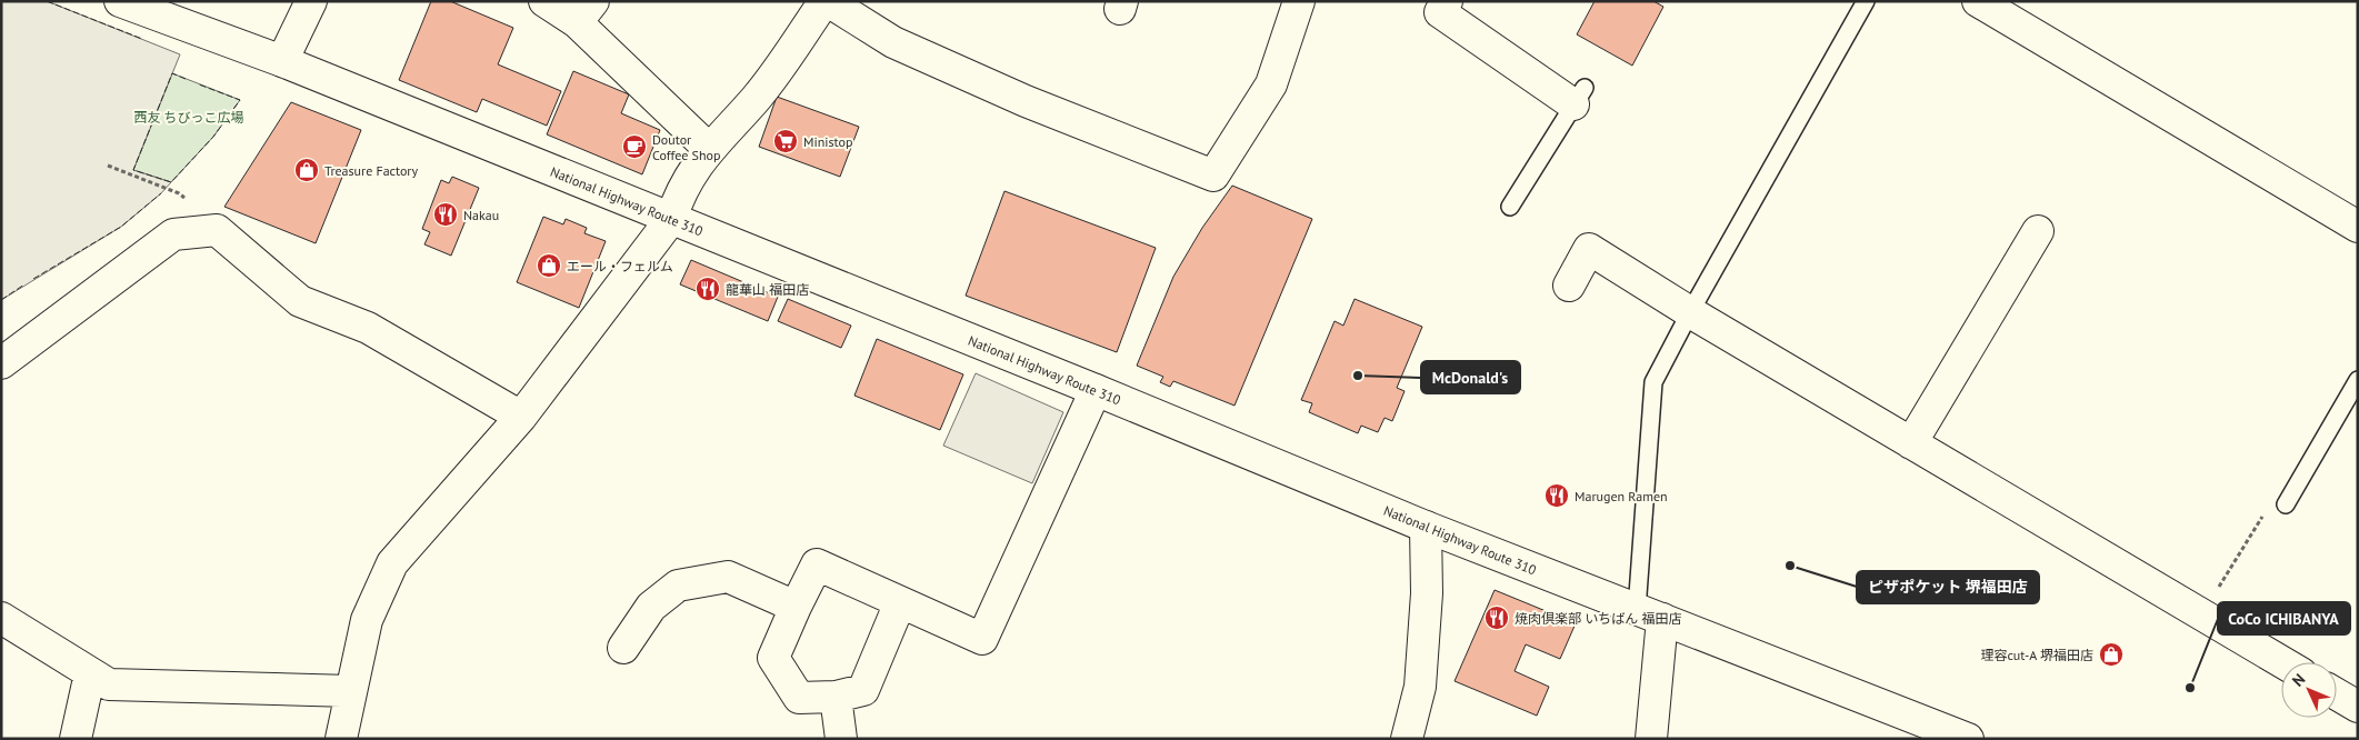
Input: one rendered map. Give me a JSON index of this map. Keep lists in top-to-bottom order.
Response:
{
  "streets": {
    "main road": ["National Highway Route 310"]
  },
  "parks": ["西友 ちびっこ広場"],
  "places": {
    "supermarket": ["Ministop"],
    "cafe": ["Doutor Coffee Shop"],
    "shop": ["Treasure Factory", "エール・フェルム", "理容cut-A 堺福田店"],
    "restaurant": [
      "Nakau",
      "龍華山 福田店",
      "Marugen Ramen",
      "焼肉倶楽部 いちばん 福田店"
    ],
    "other": ["McDonald's", "ピザポケット 堺福田店", "CoCo ICHIBANYA"]
  },
  "north": "top left"
}
